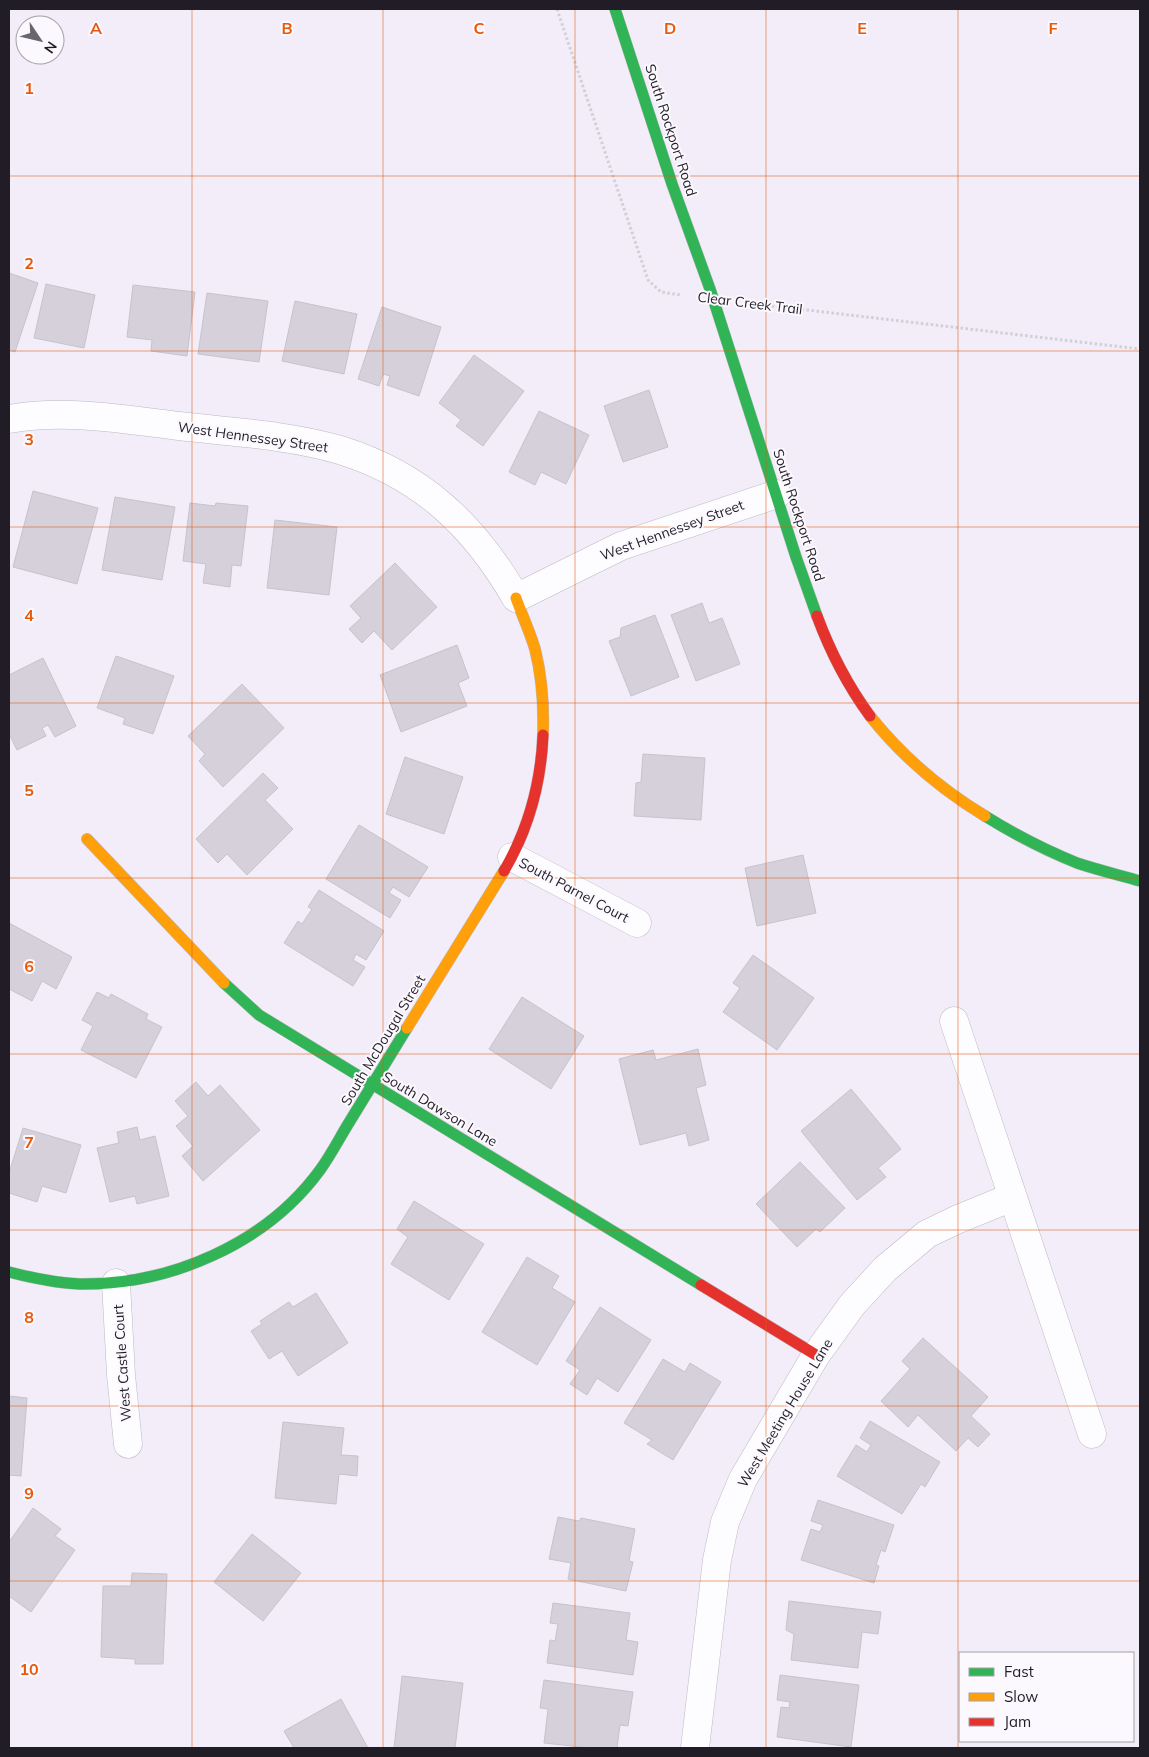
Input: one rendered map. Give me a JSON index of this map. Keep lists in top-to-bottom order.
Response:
{
  "streets": {
    "street": [
      "South Rockport Road",
      "West Hennessey Street",
      "South Parnel Court",
      "South McDougal Street",
      "South Dawson Lane",
      "West Castle Court",
      "West Meeting House Lane"
    ],
    "path": ["Clear Creek Trail"]
  },
  "crossings": [
    ["South Rockport Road", "Clear Creek Trail"],
    ["South Rockport Road", "West Hennessey Street"],
    ["West Hennessey Street", "South McDougal Street"],
    ["South Parnel Court", "South McDougal Street"],
    ["South McDougal Street", "South Dawson Lane"],
    ["South McDougal Street", "West Castle Court"],
    ["South Dawson Lane", "West Meeting House Lane"]
  ],
  "legend": ["Fast", "Slow", "Jam"],
  "north": "bottom right",
  "grid": {
    "columns": [
      "A",
      "B",
      "C",
      "D",
      "E",
      "F"
    ],
    "rows": [
      "1",
      "2",
      "3",
      "4",
      "5",
      "6",
      "7",
      "8",
      "9",
      "10"
    ]
  }
}
